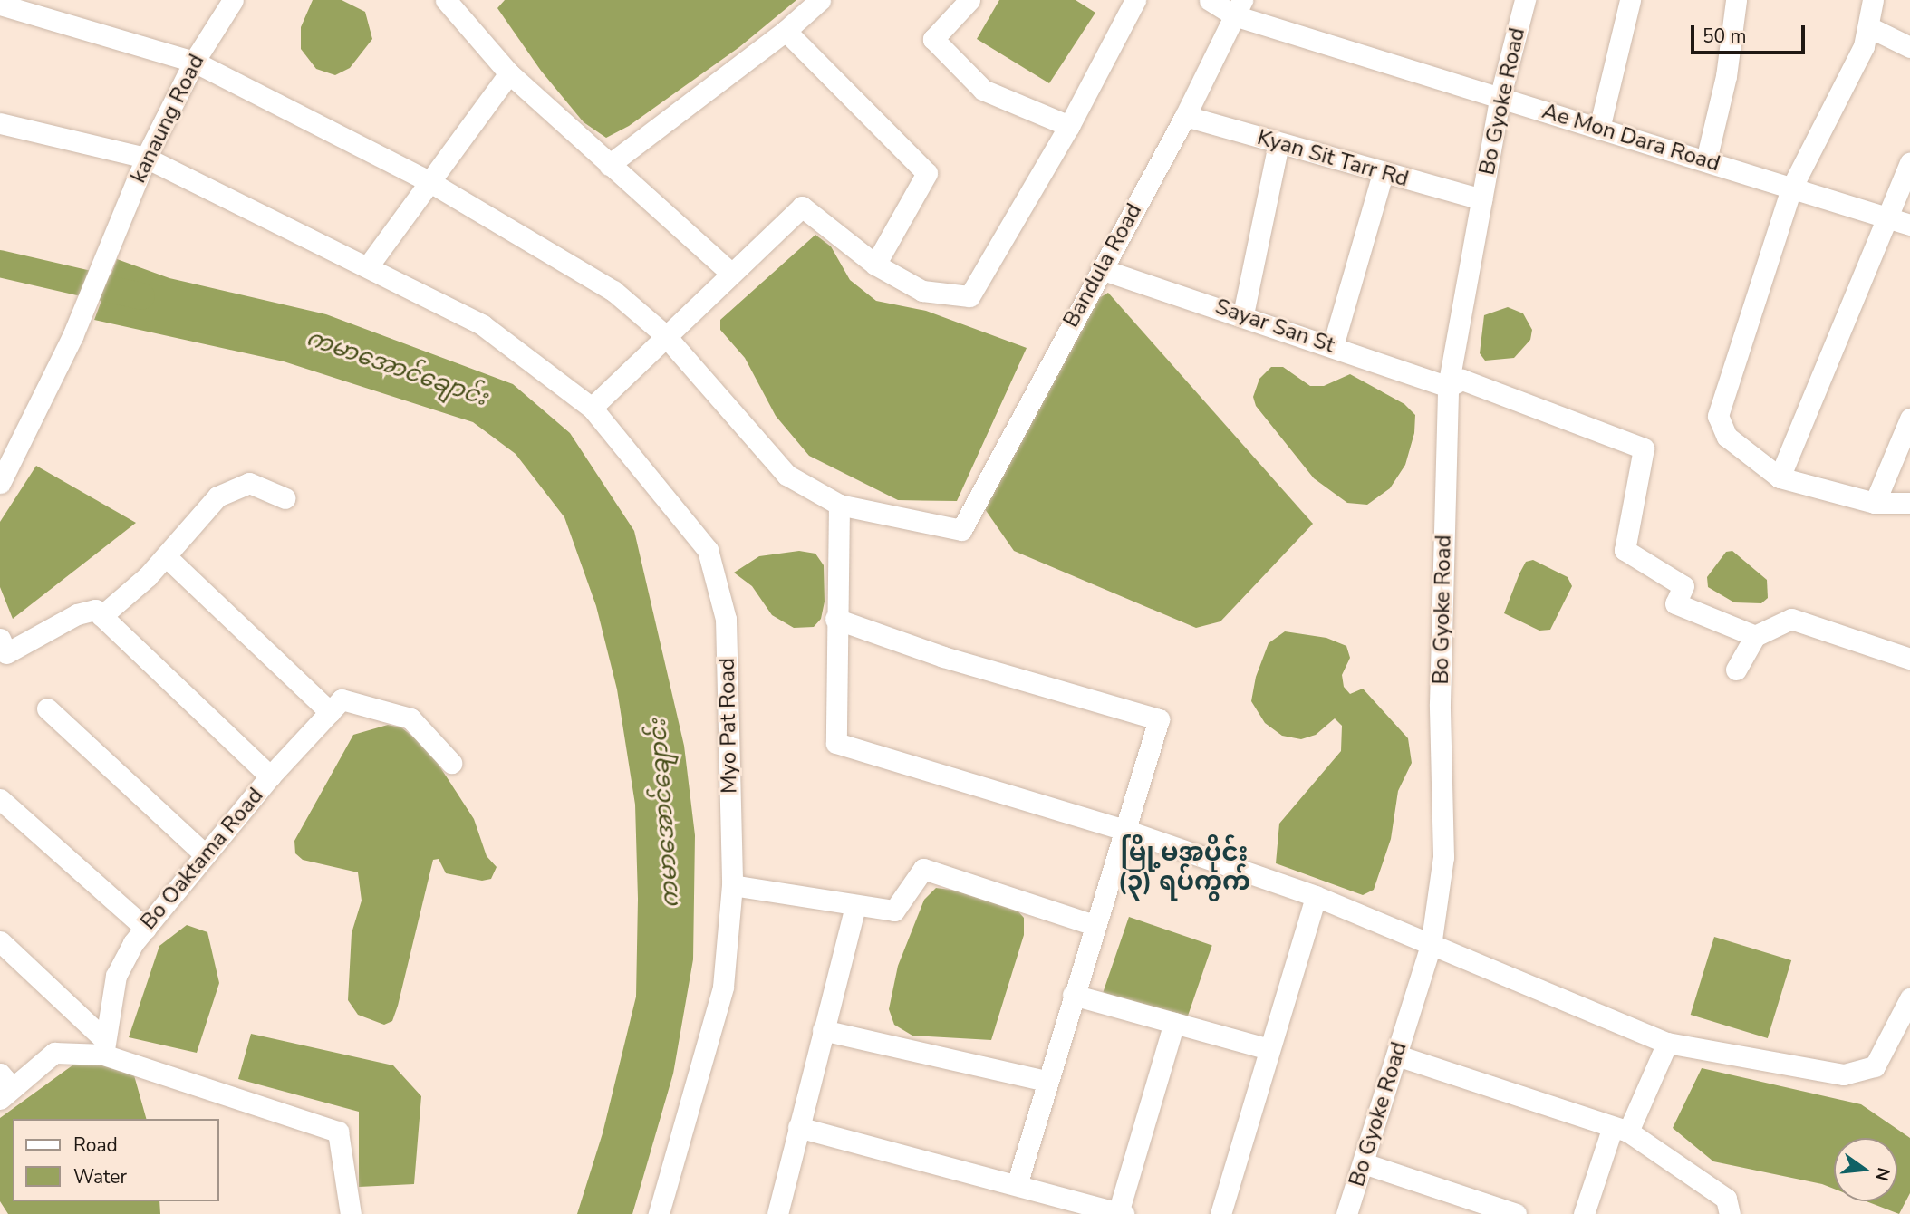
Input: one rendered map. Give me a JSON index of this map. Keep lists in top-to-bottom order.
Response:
{
  "streets": {
    "street": [
      "Bo Gyoke Road",
      "kanaung Road",
      "Ae Mon Dara Road",
      "Kyan Sit Tarr Rd",
      "Bandula Road",
      "Sayar San St",
      "Myo Pat Road",
      "Bo Oaktama Road"
    ]
  },
  "crossings": [
    ["Bo Gyoke Road", "Ae Mon Dara Road"],
    ["Bo Gyoke Road", "Kyan Sit Tarr Rd"],
    ["Bo Gyoke Road", "Sayar San St"],
    ["kanaung Road", "Myo Pat Road"],
    ["Ae Mon Dara Road", "Bandula Road"],
    ["Kyan Sit Tarr Rd", "Bandula Road"],
    ["Bandula Road", "Sayar San St"]
  ],
  "districts": ["မြို့မအပိုင်း (၃) ရပ်ကွက်"],
  "water": ["ကမာအောင်ချောင်း"],
  "legend": ["Road", "Water"],
  "scale_bar": "50 m",
  "north": "right"
}
